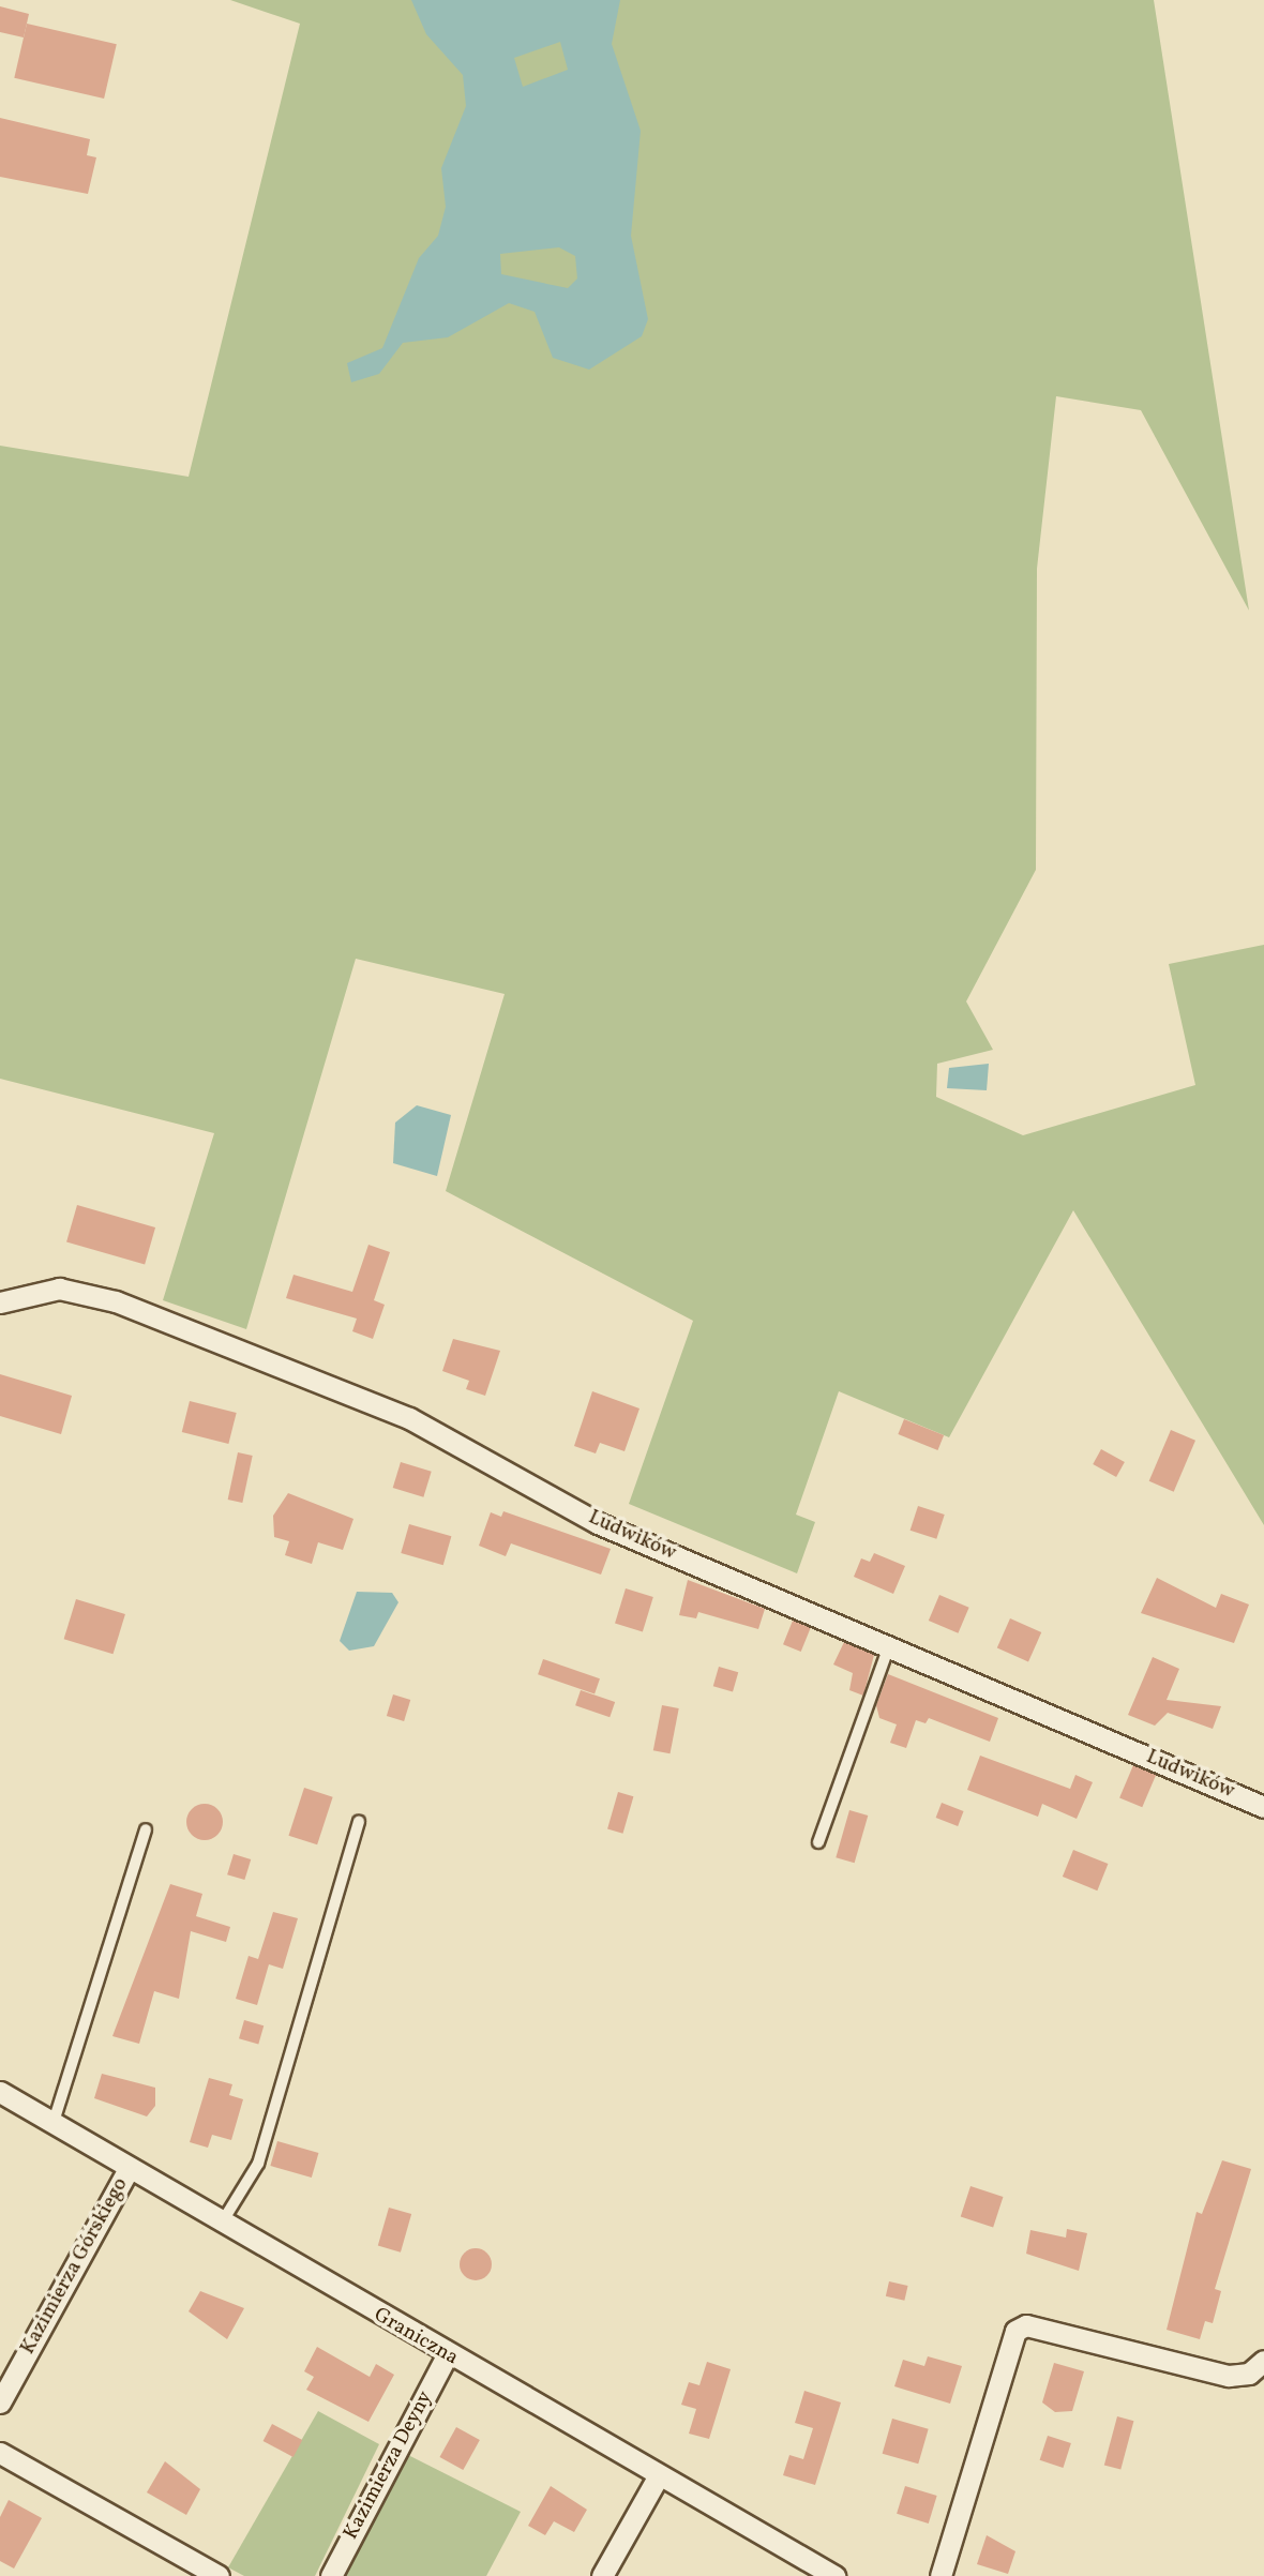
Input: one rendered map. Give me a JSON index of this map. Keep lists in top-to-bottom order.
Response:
{
  "streets": {
    "street": [
      "Ludwików",
      "Kazimierza Górskiego",
      "Graniczna",
      "Kazimierza Deyny"
    ]
  },
  "crossings": [
    ["Kazimierza Górskiego", "Graniczna"],
    ["Graniczna", "Kazimierza Deyny"]
  ]
}
